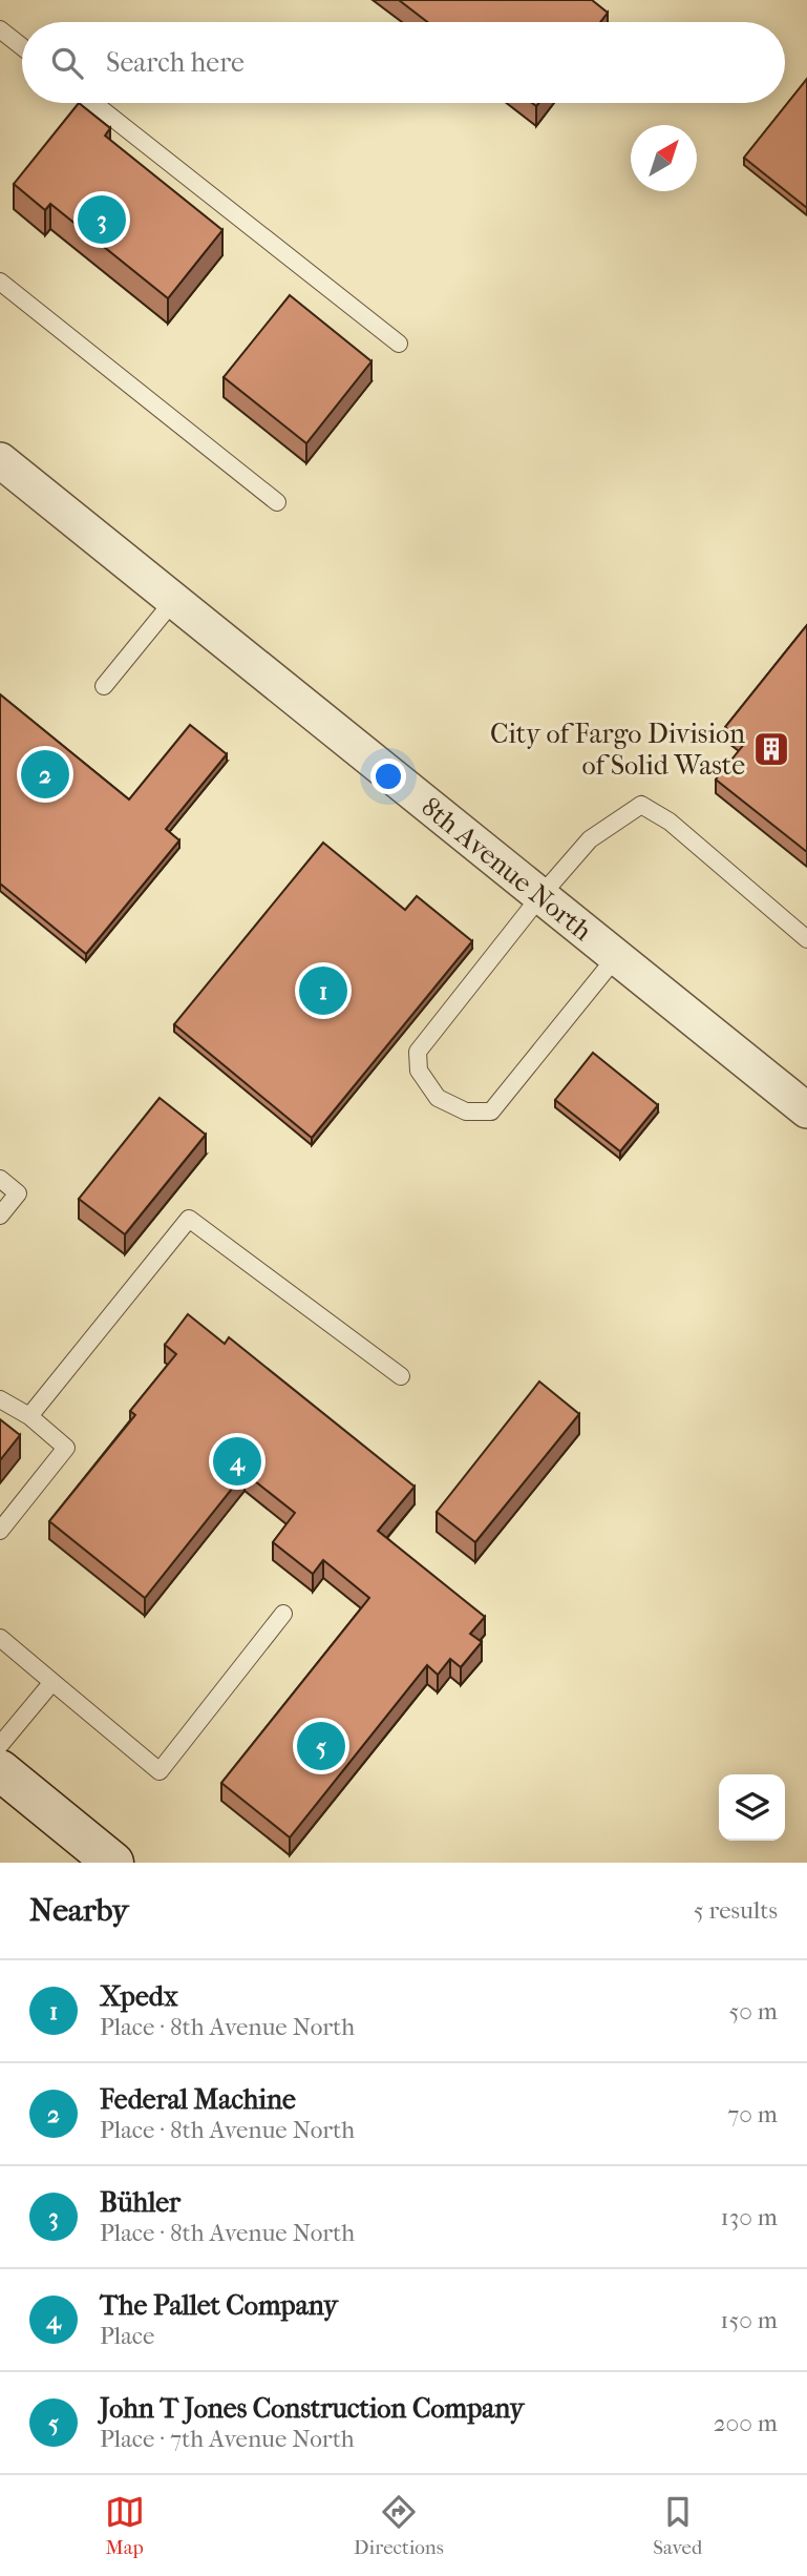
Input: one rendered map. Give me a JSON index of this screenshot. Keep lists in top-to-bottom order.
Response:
{
  "streets": {
    "street": ["8th Avenue North"]
  },
  "places": {
    "building": ["City of Fargo Division of Solid Waste"]
  },
  "north": "top right",
  "page": {
    "search": "Search here",
    "pins": [
      "3",
      "2",
      "1",
      "4",
      "5"
    ],
    "heading": ["Nearby", "5 results"],
    "list": [
      {
        "mark": "1",
        "name": "Xpedx",
        "note": "Place · 8th Avenue North",
        "value": "50 m"
      },
      {
        "mark": "2",
        "name": "Federal Machine",
        "note": "Place · 8th Avenue North",
        "value": "70 m"
      },
      {
        "mark": "3",
        "name": "Bühler",
        "note": "Place · 8th Avenue North",
        "value": "130 m"
      },
      {
        "mark": "4",
        "name": "The Pallet Company",
        "note": "Place",
        "value": "150 m"
      },
      {
        "mark": "5",
        "name": "John T Jones Construction Company",
        "note": "Place · 7th Avenue North",
        "value": "200 m"
      }
    ],
    "nav": ["Map", "Directions", "Saved"]
  }
}
